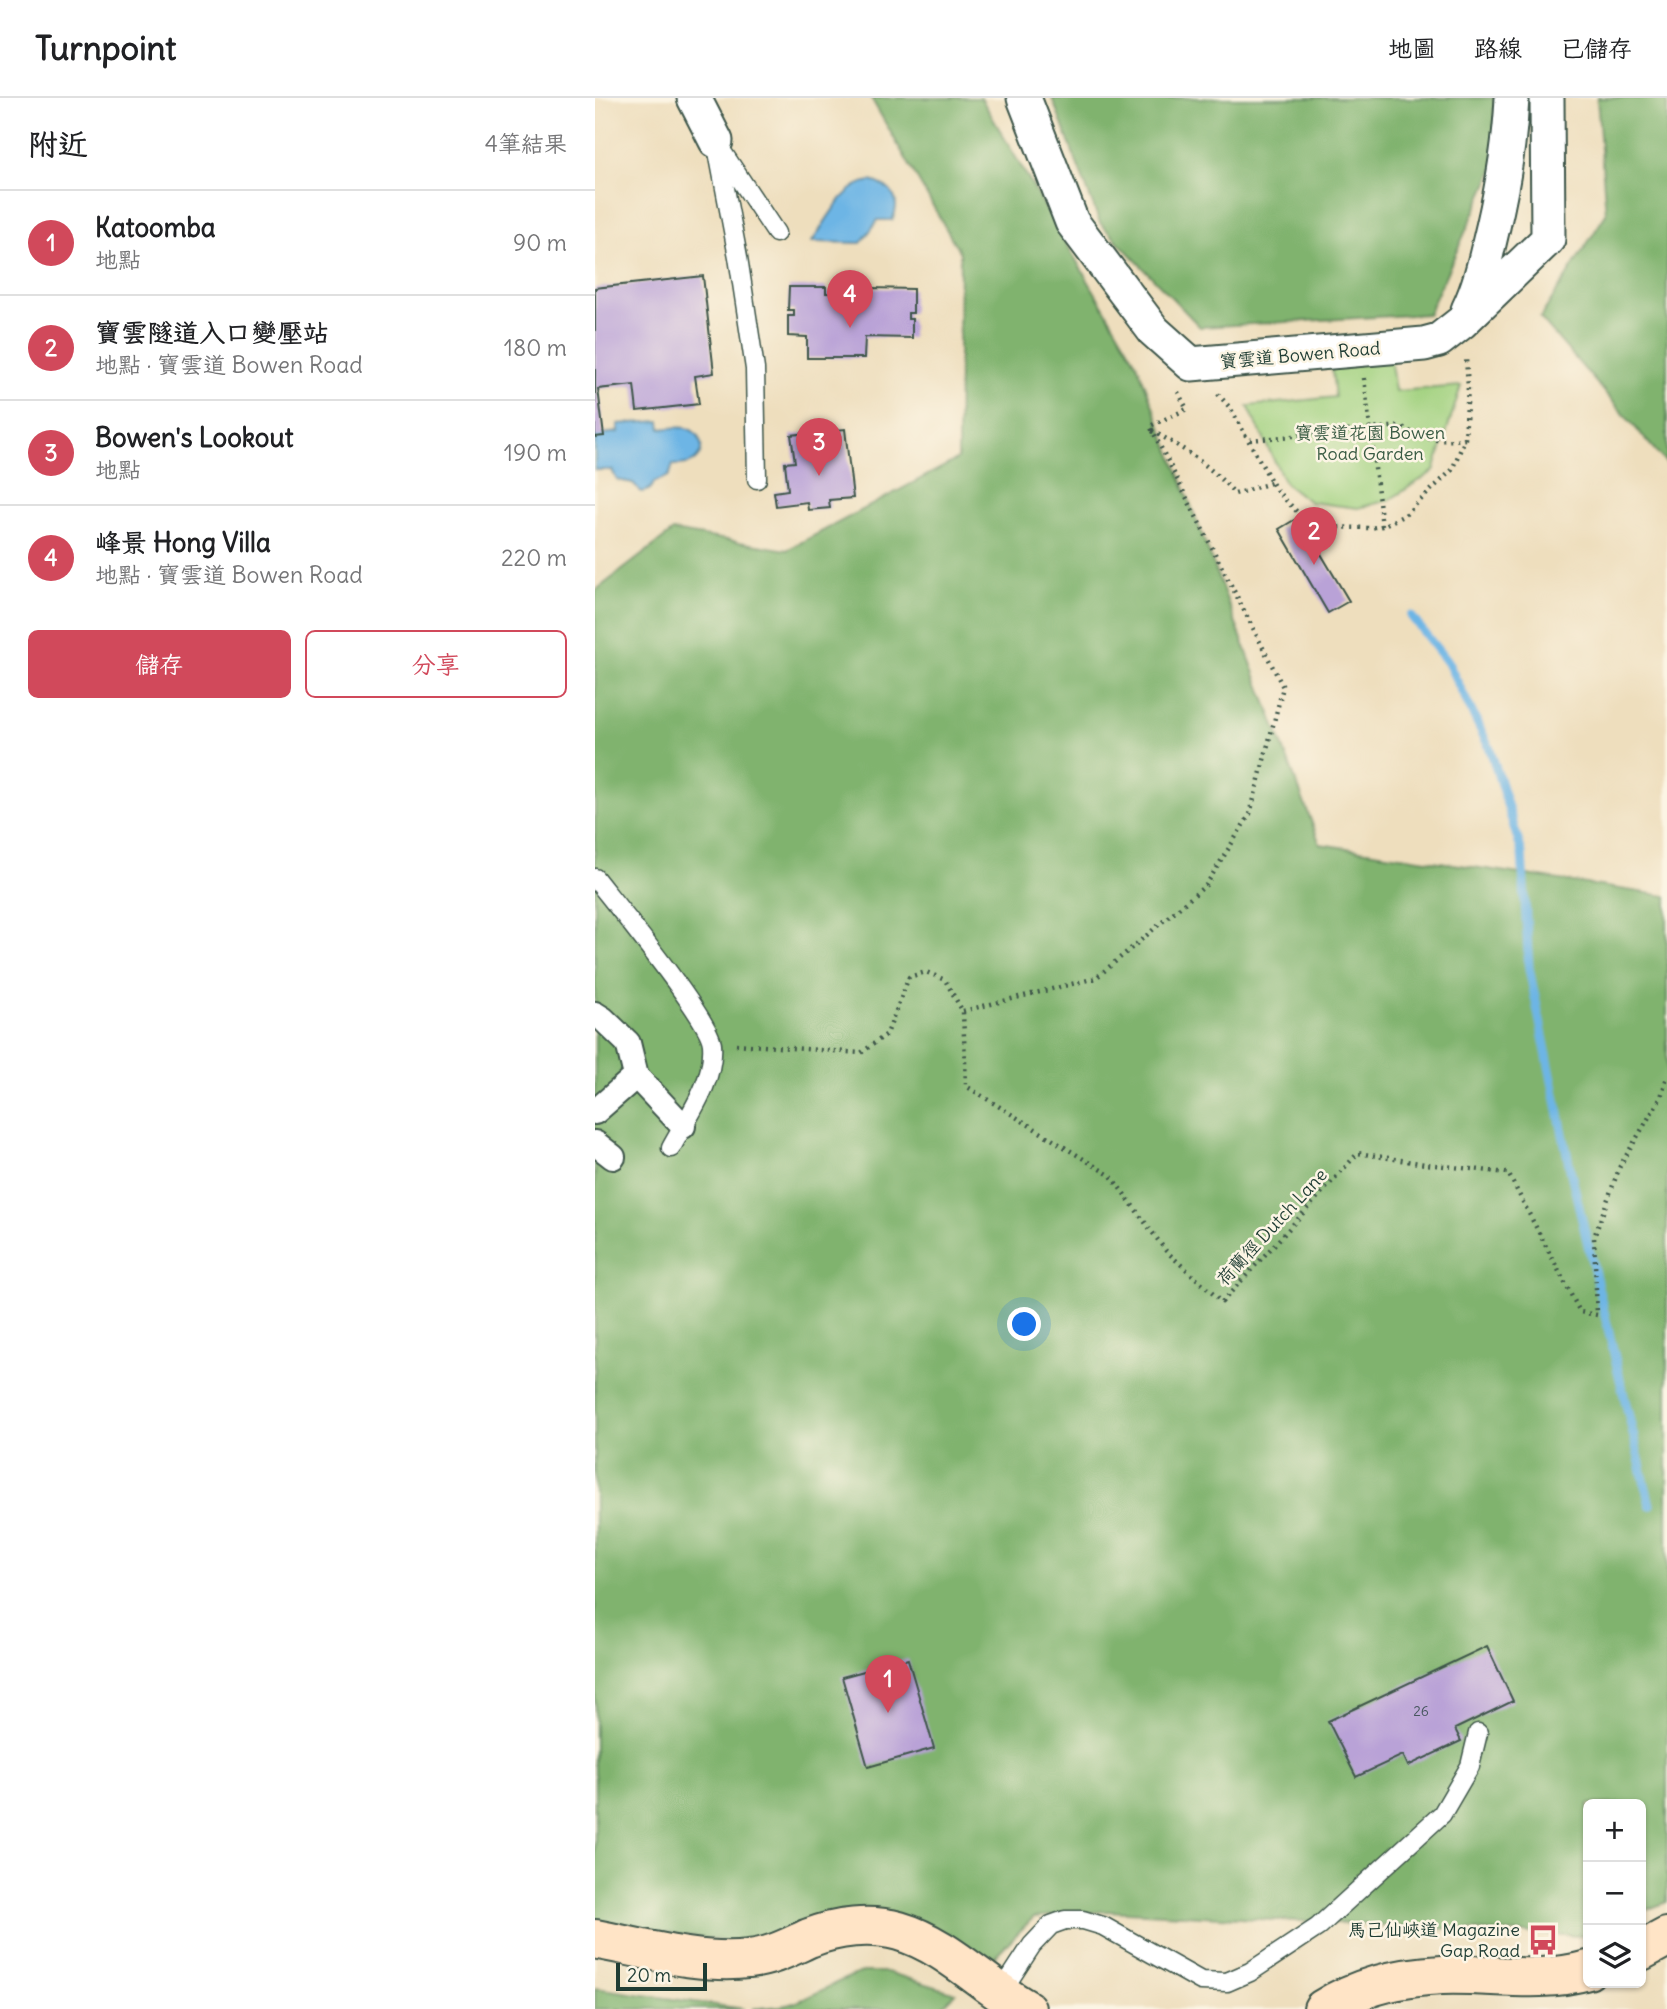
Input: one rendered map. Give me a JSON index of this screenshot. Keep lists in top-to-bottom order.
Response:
{
  "streets": {
    "street": ["寶雲道 Bowen Road"],
    "path": ["荷蘭徑 Dutch Lane"]
  },
  "parks": ["寶雲道花園 Bowen Road Garden"],
  "places": {
    "bus stop": ["馬己仙峽道 Magazine Gap Road"]
  },
  "house_numbers": ["26"],
  "scale_bar": "20 m",
  "page": {
    "header": "Turnpoint",
    "nav": ["地圖", "路線", "已儲存"],
    "heading": ["附近", "4筆結果"],
    "list": [
      {
        "mark": "1",
        "name": "Katoomba",
        "note": "地點",
        "value": "90 m"
      },
      {
        "mark": "2",
        "name": "寶雲隧道入口變壓站",
        "note": "地點 · 寶雲道 Bowen Road",
        "value": "180 m"
      },
      {
        "mark": "3",
        "name": "Bowen's Lookout",
        "note": "地點",
        "value": "190 m"
      },
      {
        "mark": "4",
        "name": "峰景 Hong Villa",
        "note": "地點 · 寶雲道 Bowen Road",
        "value": "220 m"
      }
    ],
    "pins": [
      "4",
      "3",
      "2",
      "1"
    ],
    "buttons": ["儲存", "分享"],
    "map_buttons": ["+", "−"],
    "scale": "20 m"
  }
}
